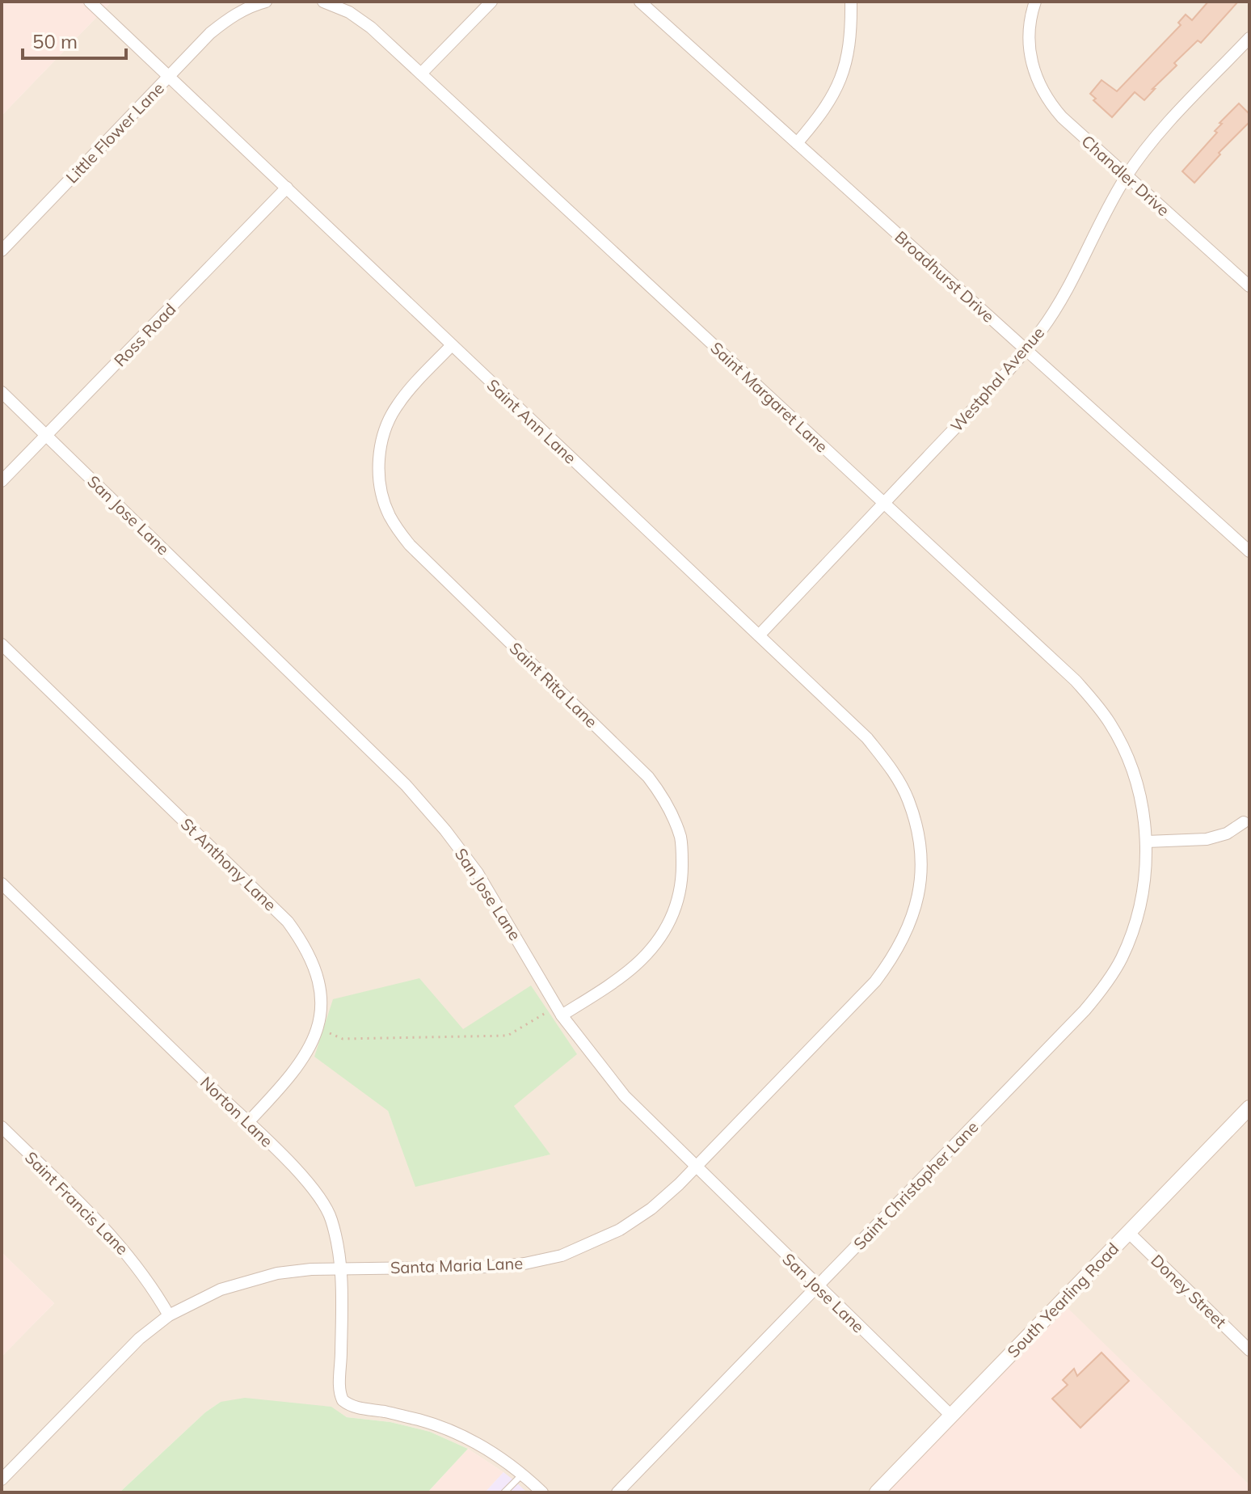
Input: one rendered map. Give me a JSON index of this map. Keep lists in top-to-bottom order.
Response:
{
  "streets": {
    "street": [
      "Little Flower Lane",
      "Chandler Drive",
      "Broadhurst Drive",
      "Ross Road",
      "Westphal Avenue",
      "Saint Margaret Lane",
      "Saint Ann Lane",
      "San Jose Lane",
      "Saint Rita Lane",
      "St Anthony Lane",
      "Norton Lane",
      "Saint Christopher Lane",
      "Saint Francis Lane",
      "Santa Maria Lane",
      "Doney Street",
      "South Yearling Road"
    ]
  },
  "crossings": [
    ["Little Flower Lane", "Saint Ann Lane"],
    ["Chandler Drive", "Westphal Avenue"],
    ["Broadhurst Drive", "Westphal Avenue"],
    ["Ross Road", "Saint Ann Lane"],
    ["Ross Road", "San Jose Lane"],
    ["Westphal Avenue", "Saint Margaret Lane"],
    ["Westphal Avenue", "Saint Ann Lane"],
    ["Saint Margaret Lane", "Saint Christopher Lane"],
    ["Saint Ann Lane", "Saint Rita Lane"],
    ["Saint Ann Lane", "Santa Maria Lane"],
    ["San Jose Lane", "Saint Rita Lane"],
    ["San Jose Lane", "Saint Christopher Lane"],
    ["San Jose Lane", "Santa Maria Lane"],
    ["San Jose Lane", "South Yearling Road"],
    ["St Anthony Lane", "Norton Lane"],
    ["Norton Lane", "Santa Maria Lane"],
    ["Saint Francis Lane", "Santa Maria Lane"],
    ["Doney Street", "South Yearling Road"]
  ],
  "scale_bar": "50 m"
}
